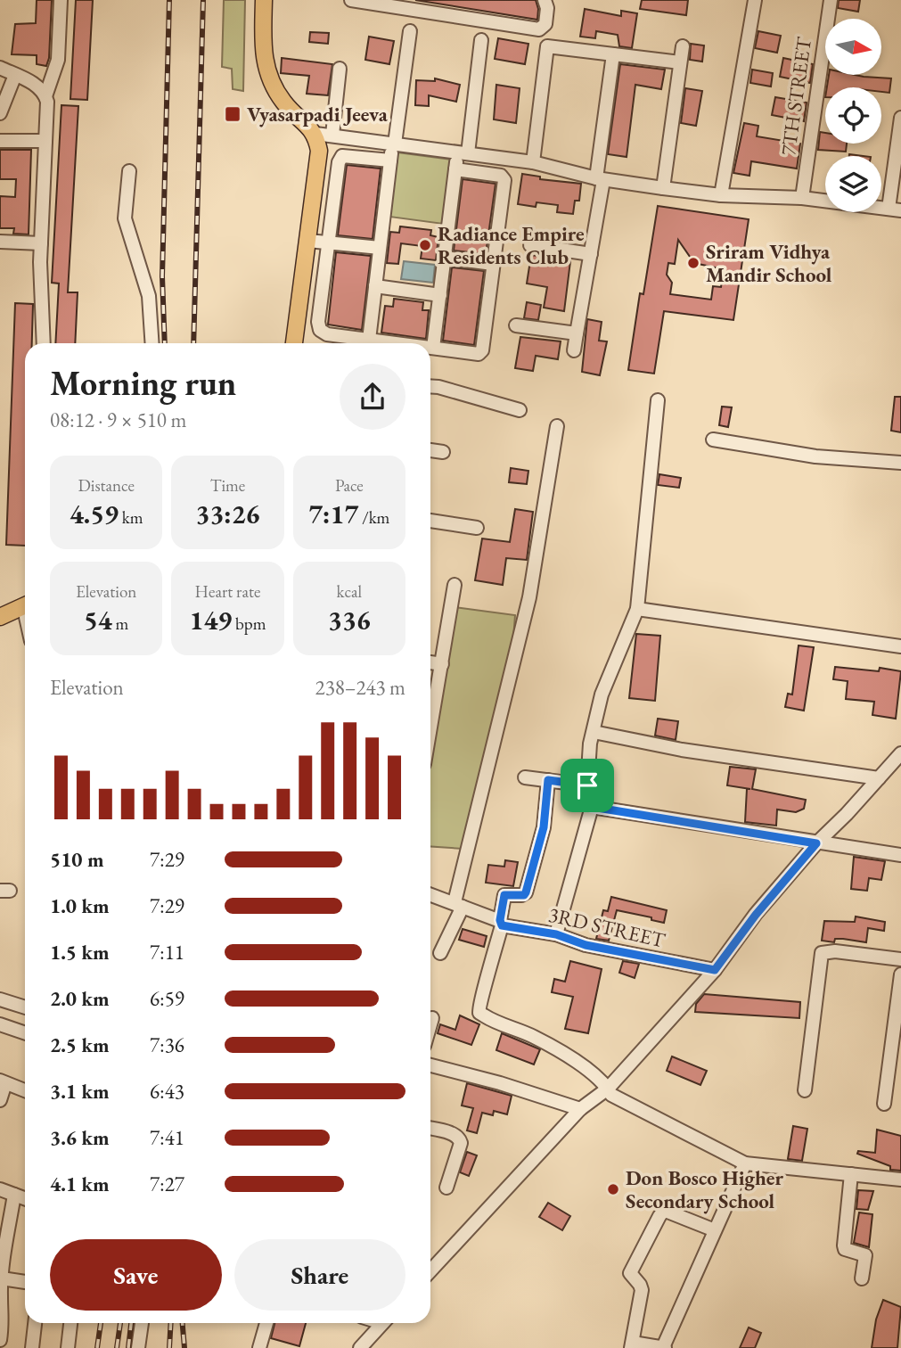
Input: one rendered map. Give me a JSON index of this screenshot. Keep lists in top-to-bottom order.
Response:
{
  "streets": {
    "street": ["7TH STREET", "3RD STREET"]
  },
  "places": {
    "transit": ["Vyasarpadi Jeeva"],
    "other": ["Radiance Empire Residents Club", "Sriram Vidhya Mandir School", "Don Bosco Higher Secondary School"]
  },
  "north": "right",
  "page": {
    "heading": ["Morning run", "08:12 · 9 × 510 m"],
    "stats": [
      ["Distance", "4.59 km"],
      ["Time", "33:26"],
      ["Pace", "7:17 /km"],
      ["Elevation", "54 m"],
      ["Heart rate", "149 bpm"],
      ["kcal", "336"]
    ],
    "chart": ["Elevation", "238–243 m"],
    "list": [
      {
        "name": "510 m",
        "note": "7:29"
      },
      {
        "name": "1.0 km",
        "note": "7:29"
      },
      {
        "name": "1.5 km",
        "note": "7:11"
      },
      {
        "name": "2.0 km",
        "note": "6:59"
      },
      {
        "name": "2.5 km",
        "note": "7:36"
      },
      {
        "name": "3.1 km",
        "note": "6:43"
      },
      {
        "name": "3.6 km",
        "note": "7:41"
      },
      {
        "name": "4.1 km",
        "note": "7:27"
      }
    ],
    "buttons": ["Save", "Share"]
  }
}
